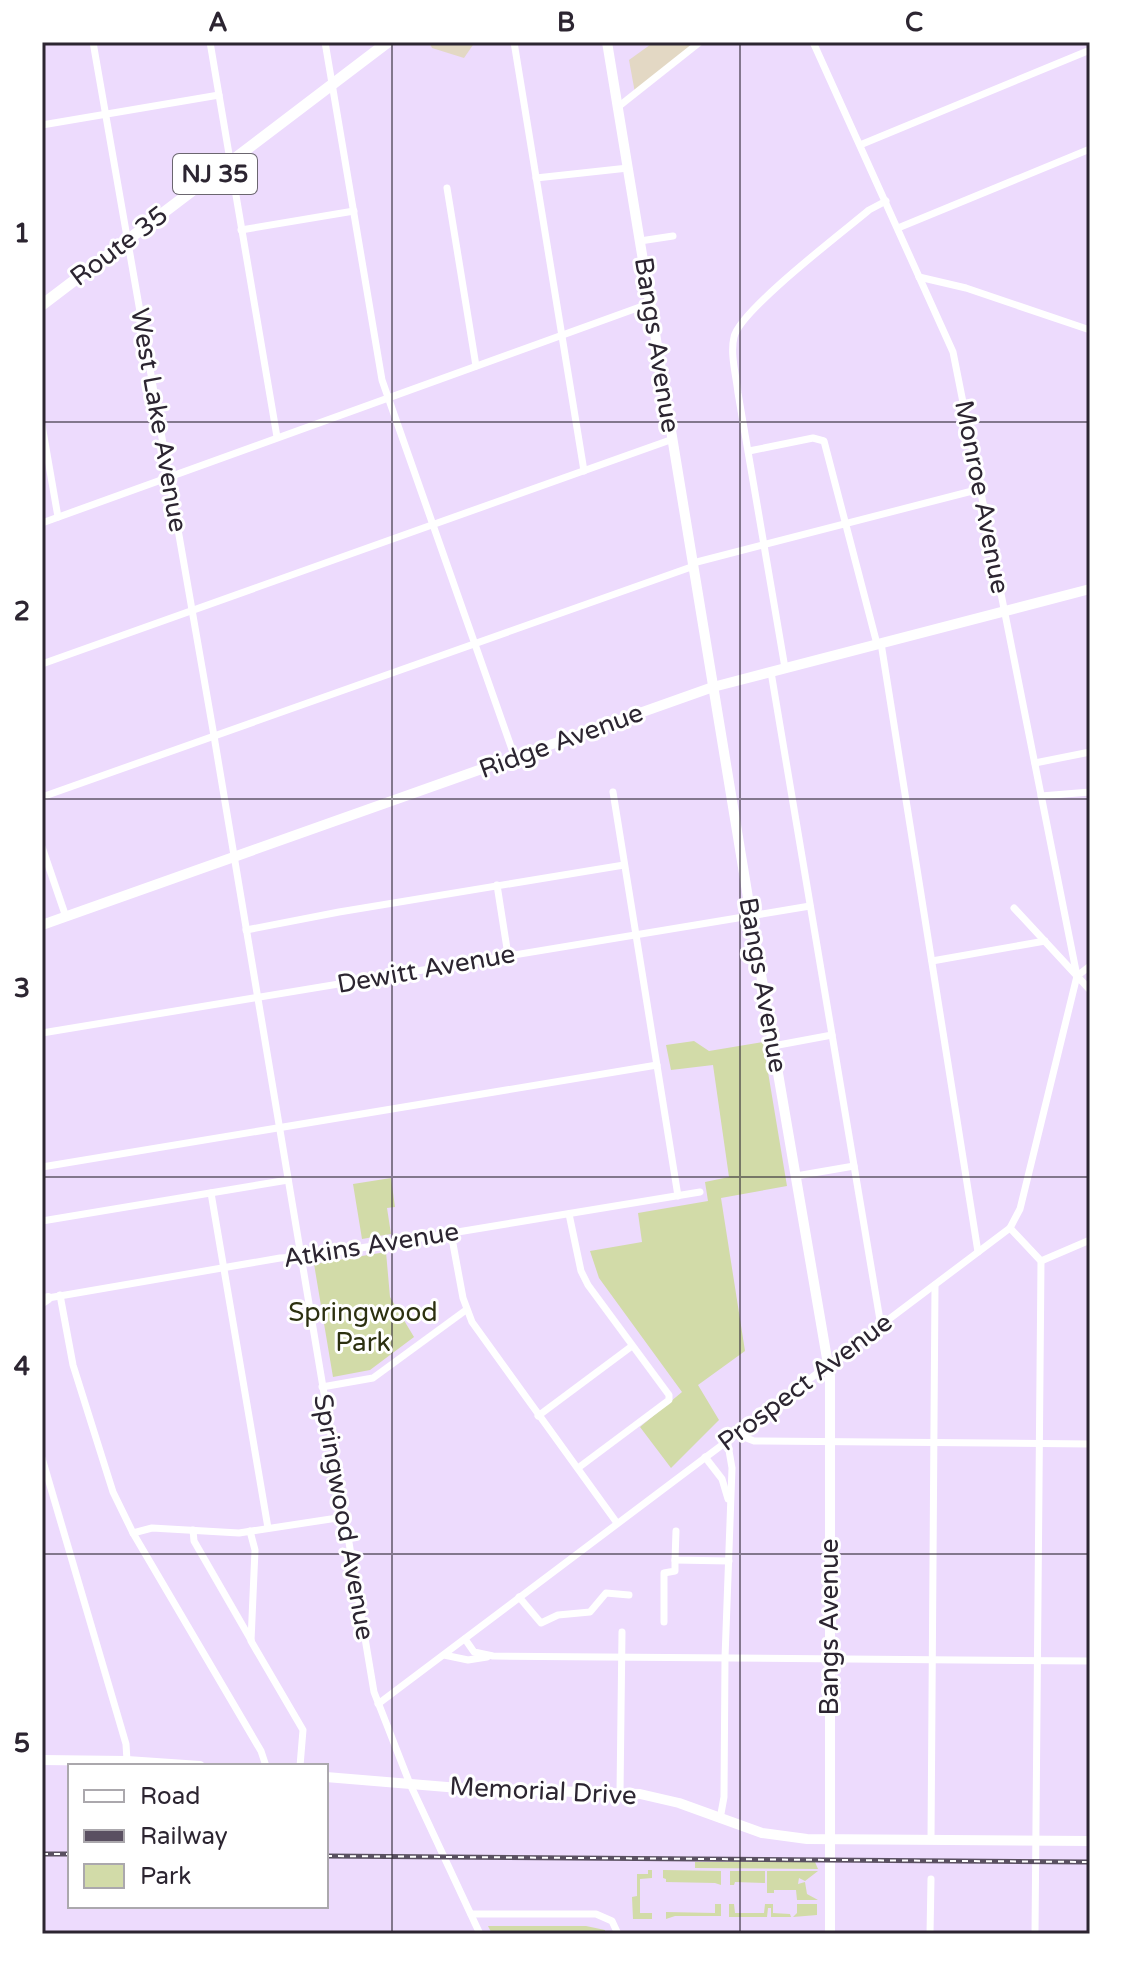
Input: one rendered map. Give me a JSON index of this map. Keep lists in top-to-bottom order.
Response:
{
  "streets": {
    "main road": ["NJ 35", "Route 35"],
    "street": [
      "Bangs Avenue",
      "West Lake Avenue",
      "Monroe Avenue",
      "Ridge Avenue",
      "Dewitt Avenue",
      "Atkins Avenue",
      "Prospect Avenue",
      "Springwood Avenue",
      "Memorial Drive"
    ]
  },
  "crossings": [
    ["Route 35", "West Lake Avenue"],
    ["Bangs Avenue", "Ridge Avenue"],
    ["Bangs Avenue", "Dewitt Avenue"],
    ["Bangs Avenue", "Prospect Avenue"],
    ["Bangs Avenue", "Memorial Drive"],
    ["West Lake Avenue", "Springwood Avenue"],
    ["Monroe Avenue", "Ridge Avenue"],
    ["Ridge Avenue", "Springwood Avenue"],
    ["Dewitt Avenue", "Springwood Avenue"],
    ["Atkins Avenue", "Springwood Avenue"],
    ["Prospect Avenue", "Springwood Avenue"],
    ["Springwood Avenue", "Memorial Drive"]
  ],
  "parks": ["Springwood Park"],
  "legend": ["Road", "Railway", "Park"],
  "grid": {
    "columns": ["A", "B", "C"],
    "rows": [
      "1",
      "2",
      "3",
      "4",
      "5"
    ]
  }
}
